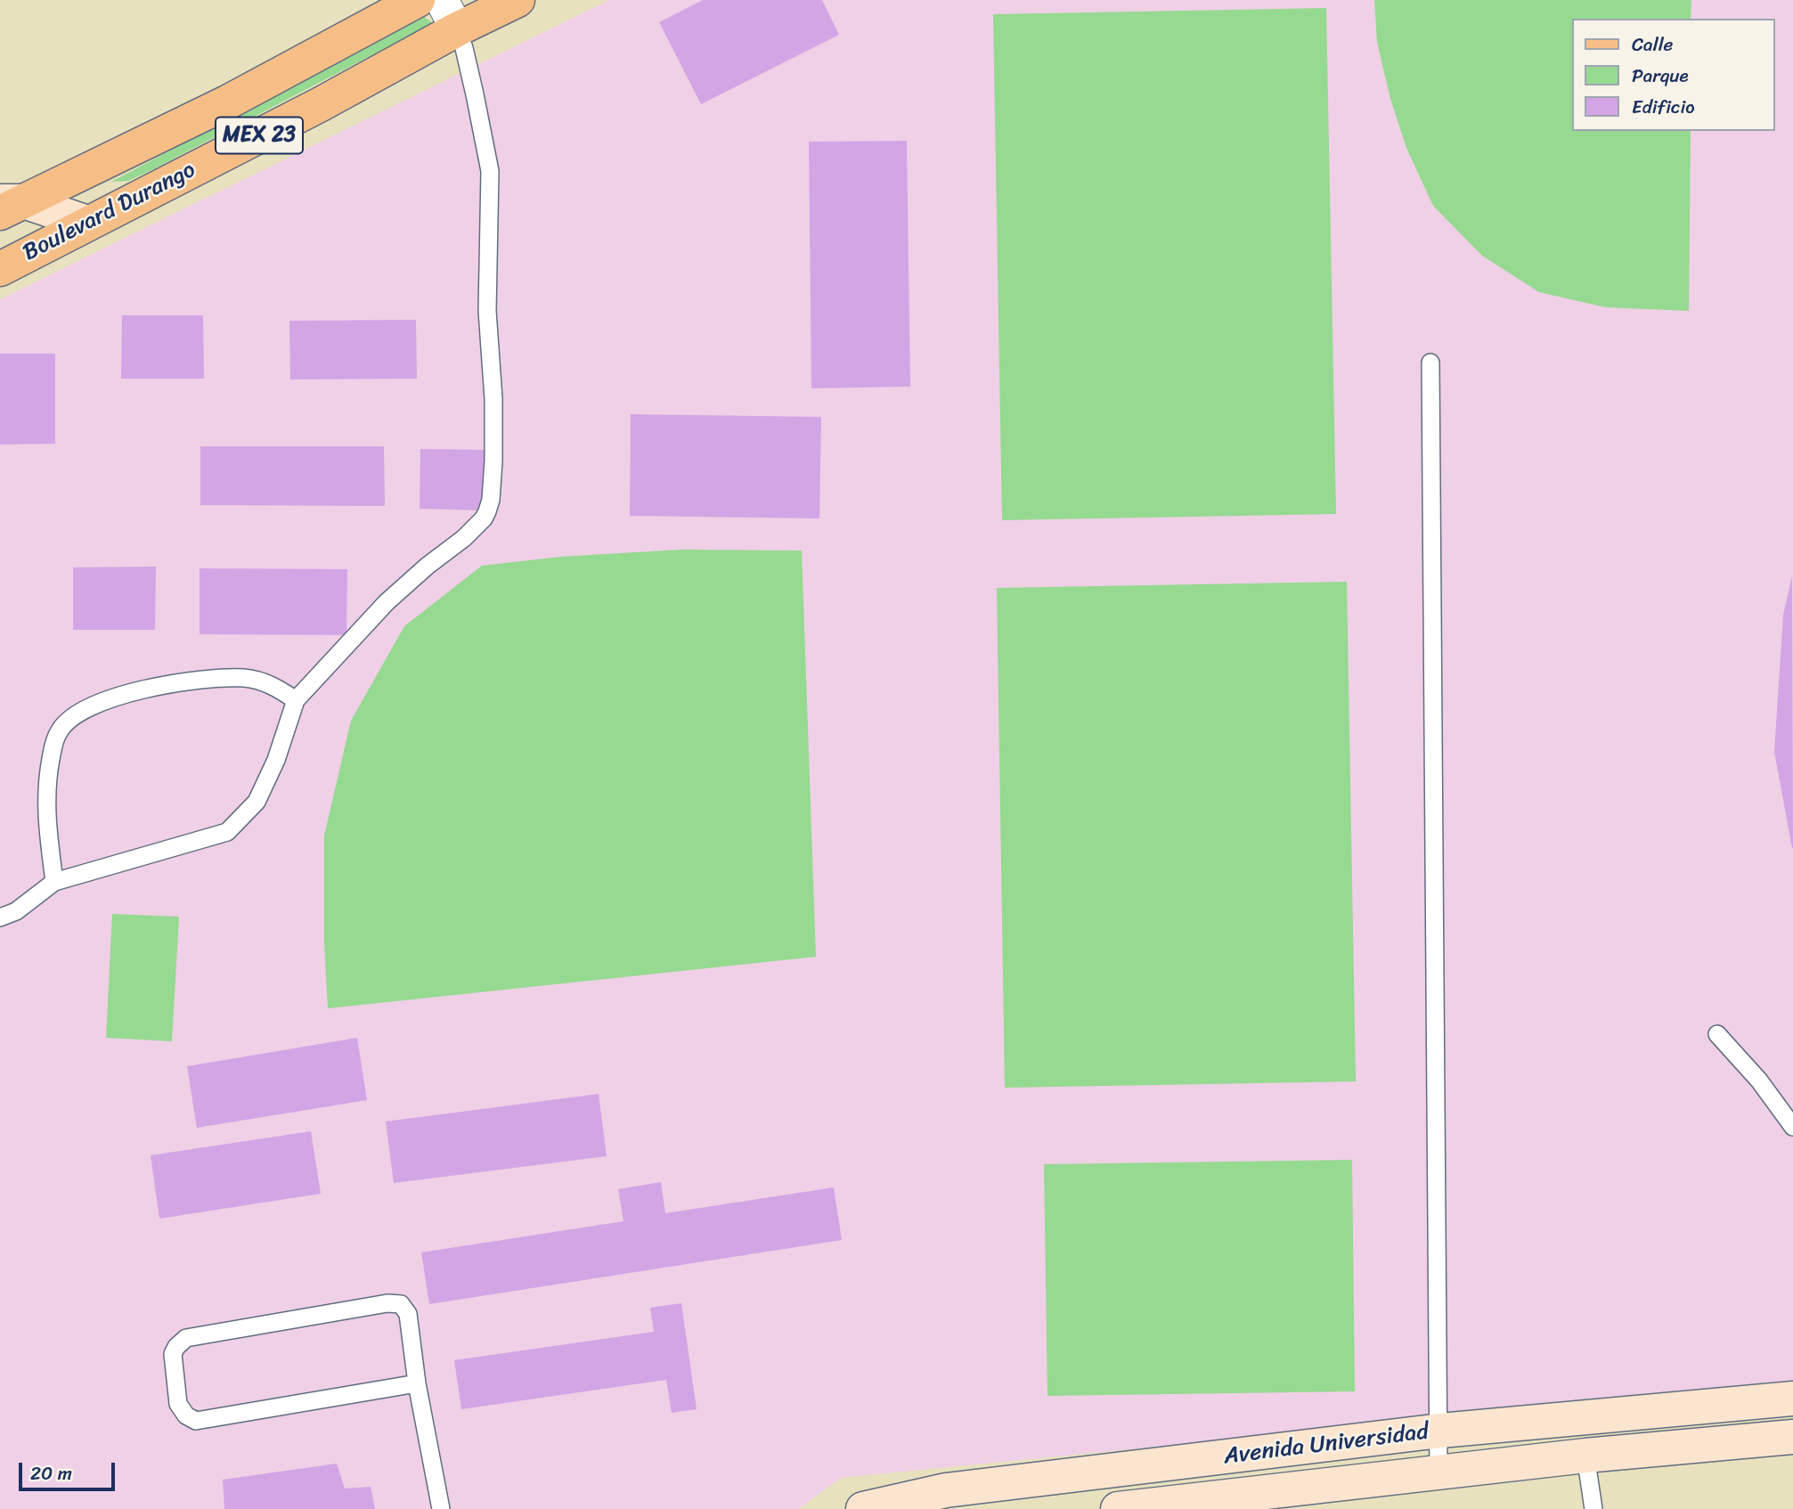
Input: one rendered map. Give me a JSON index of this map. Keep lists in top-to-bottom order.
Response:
{
  "streets": {
    "main road": ["MEX 23", "Boulevard Durango"],
    "street": ["Avenida Universidad"]
  },
  "legend": ["Calle", "Parque", "Edificio"],
  "scale_bar": "20 m"
}
